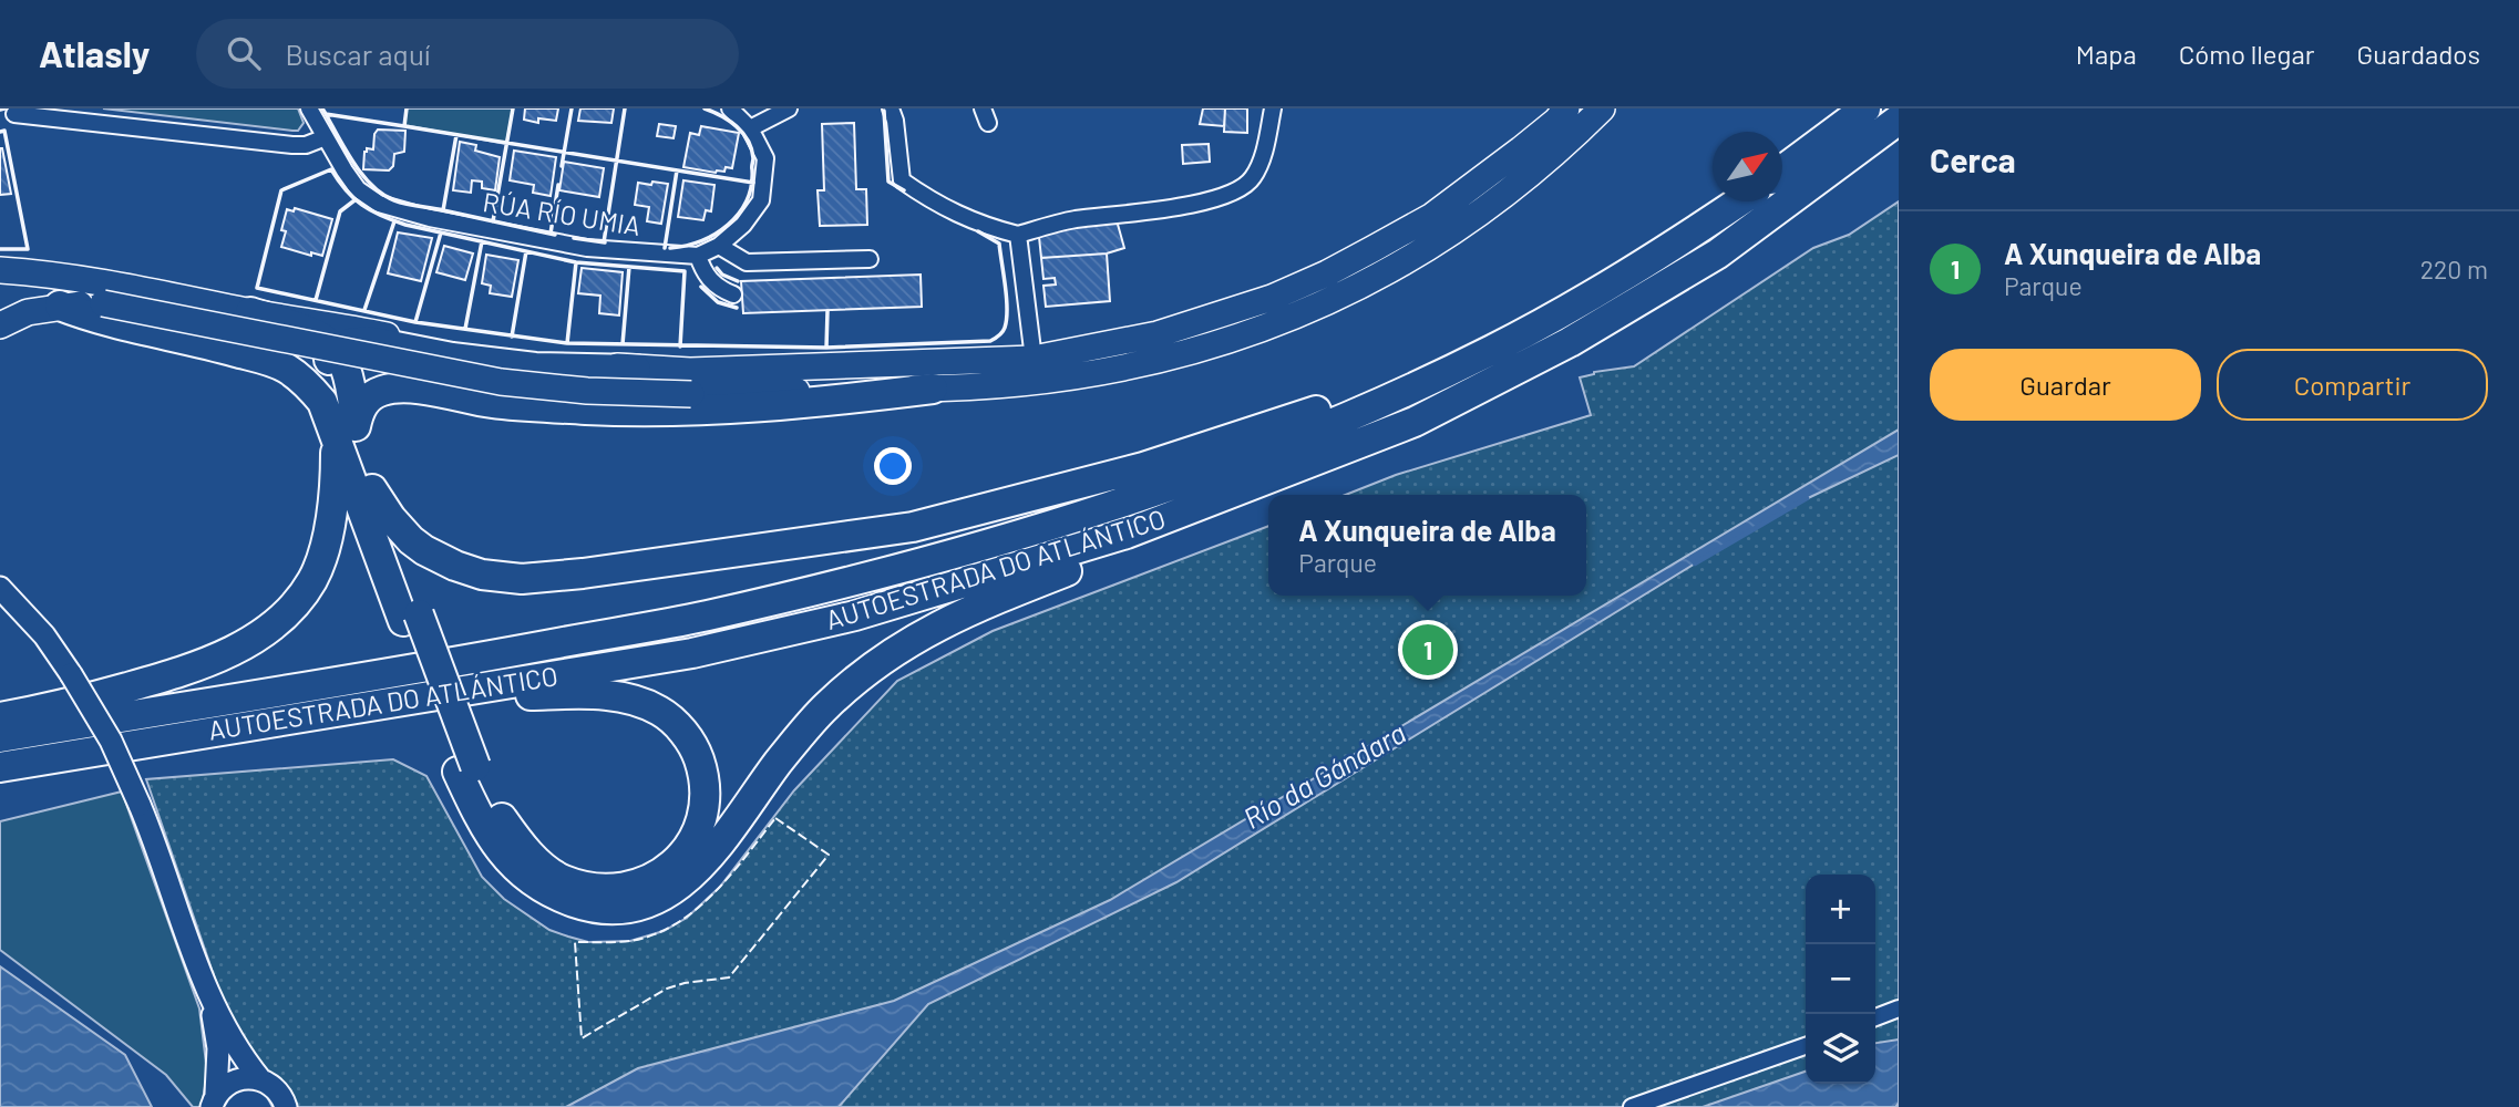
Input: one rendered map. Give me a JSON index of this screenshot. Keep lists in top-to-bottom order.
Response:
{
  "streets": {
    "highway": ["AUTOESTRADA DO ATLÁNTICO"],
    "street": ["RÚA RÍO UMIA"]
  },
  "water": ["Río da Gándara"],
  "north": "top right",
  "page": {
    "header": "Atlasly",
    "search": "Buscar aquí",
    "nav": ["Mapa", "Cómo llegar", "Guardados"],
    "heading": "Cerca",
    "list": [
      {
        "mark": "1",
        "name": "A Xunqueira de Alba",
        "note": "Parque",
        "value": "220 m"
      }
    ],
    "buttons": ["Guardar", "Compartir"],
    "popup": ["A Xunqueira de Alba", "Parque"],
    "pins": "1",
    "map_buttons": ["+", "−"]
  }
}
